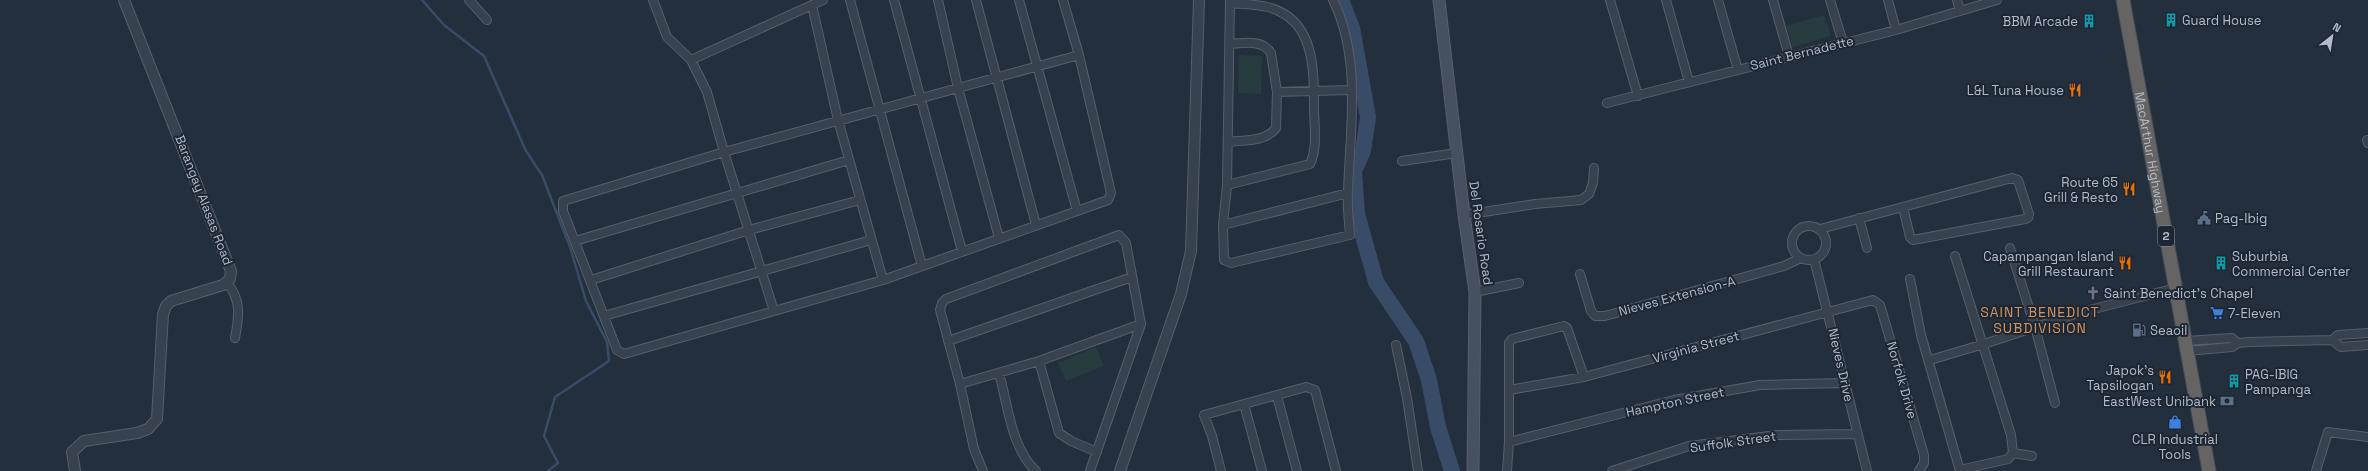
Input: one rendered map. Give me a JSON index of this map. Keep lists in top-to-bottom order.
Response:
{
  "streets": {
    "highway": ["MacArthur Highway", "2"],
    "main road": ["Del Rosario Road"],
    "street": [
      "Saint Bernadette",
      "Barangay Alasas Road",
      "Nieves Extension-A",
      "Virginia Street",
      "Nieves Drive",
      "Norfolk Drive",
      "Hampton Street",
      "Suffolk Street"
    ]
  },
  "crossings": [
    ["Nieves Extension-A", "Nieves Drive"],
    ["Virginia Street", "Nieves Drive"],
    ["Virginia Street", "Norfolk Drive"],
    ["Nieves Drive", "Hampton Street"],
    ["Nieves Drive", "Suffolk Street"]
  ],
  "districts": ["SAINT BENEDICT SUBDIVISION"],
  "places": {
    "building": [
      "Guard House",
      "BBM Arcade",
      "Suburbia Commercial Center",
      "PAG-IBIG Pampanga"
    ],
    "restaurant": [
      "L&L Tuna House",
      "Route 65 Grill & Resto",
      "Capampangan Island Grill Restaurant",
      "Japok's Tapsilogan"
    ],
    "public building": ["Pag-Ibig"],
    "church": ["Saint Benedict's Chapel"],
    "supermarket": ["7-Eleven"],
    "fuel station": ["Seaoil"],
    "bank": ["EastWest Unibank"],
    "shop": ["CLR Industrial Tools"]
  },
  "north": "top right"
}
